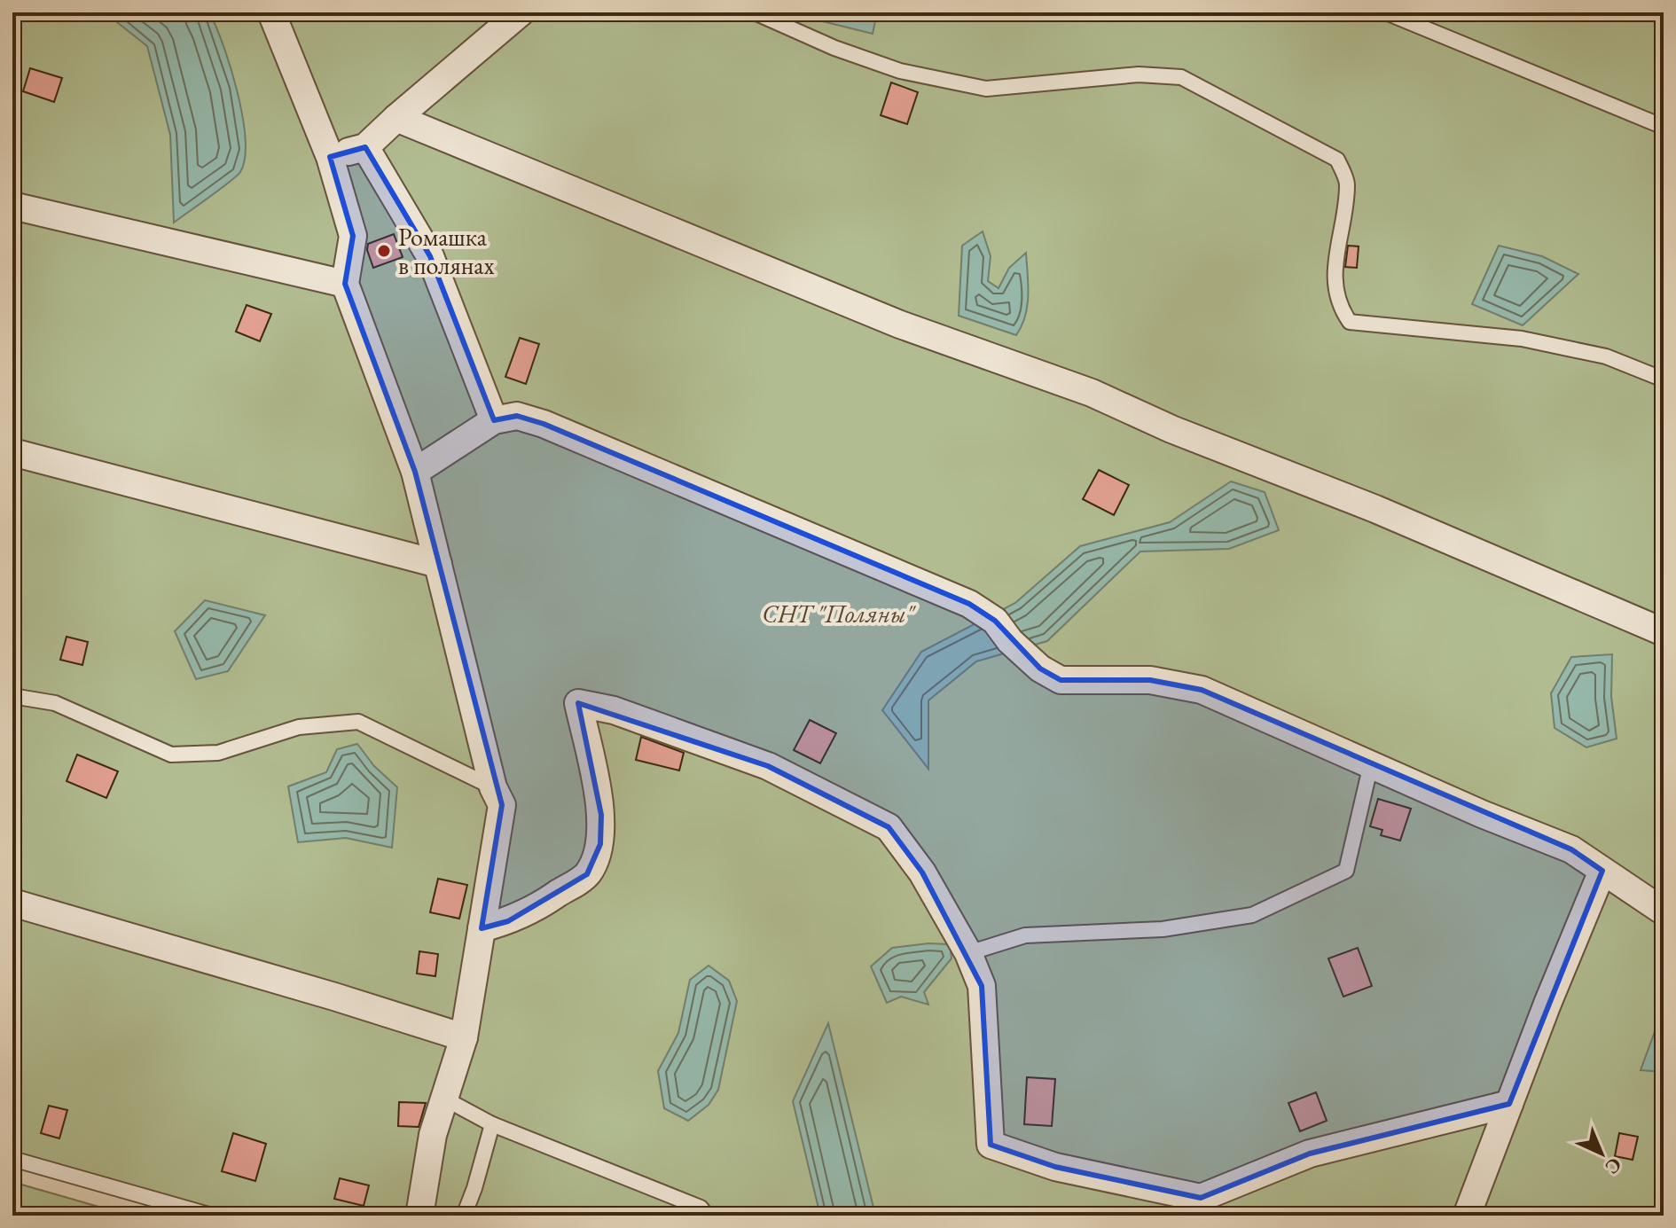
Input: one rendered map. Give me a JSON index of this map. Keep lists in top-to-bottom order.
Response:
{
  "parks": ["СНТ \"Поляны\""],
  "places": ["Ромашка в полянах"],
  "north": "bottom right"
}
